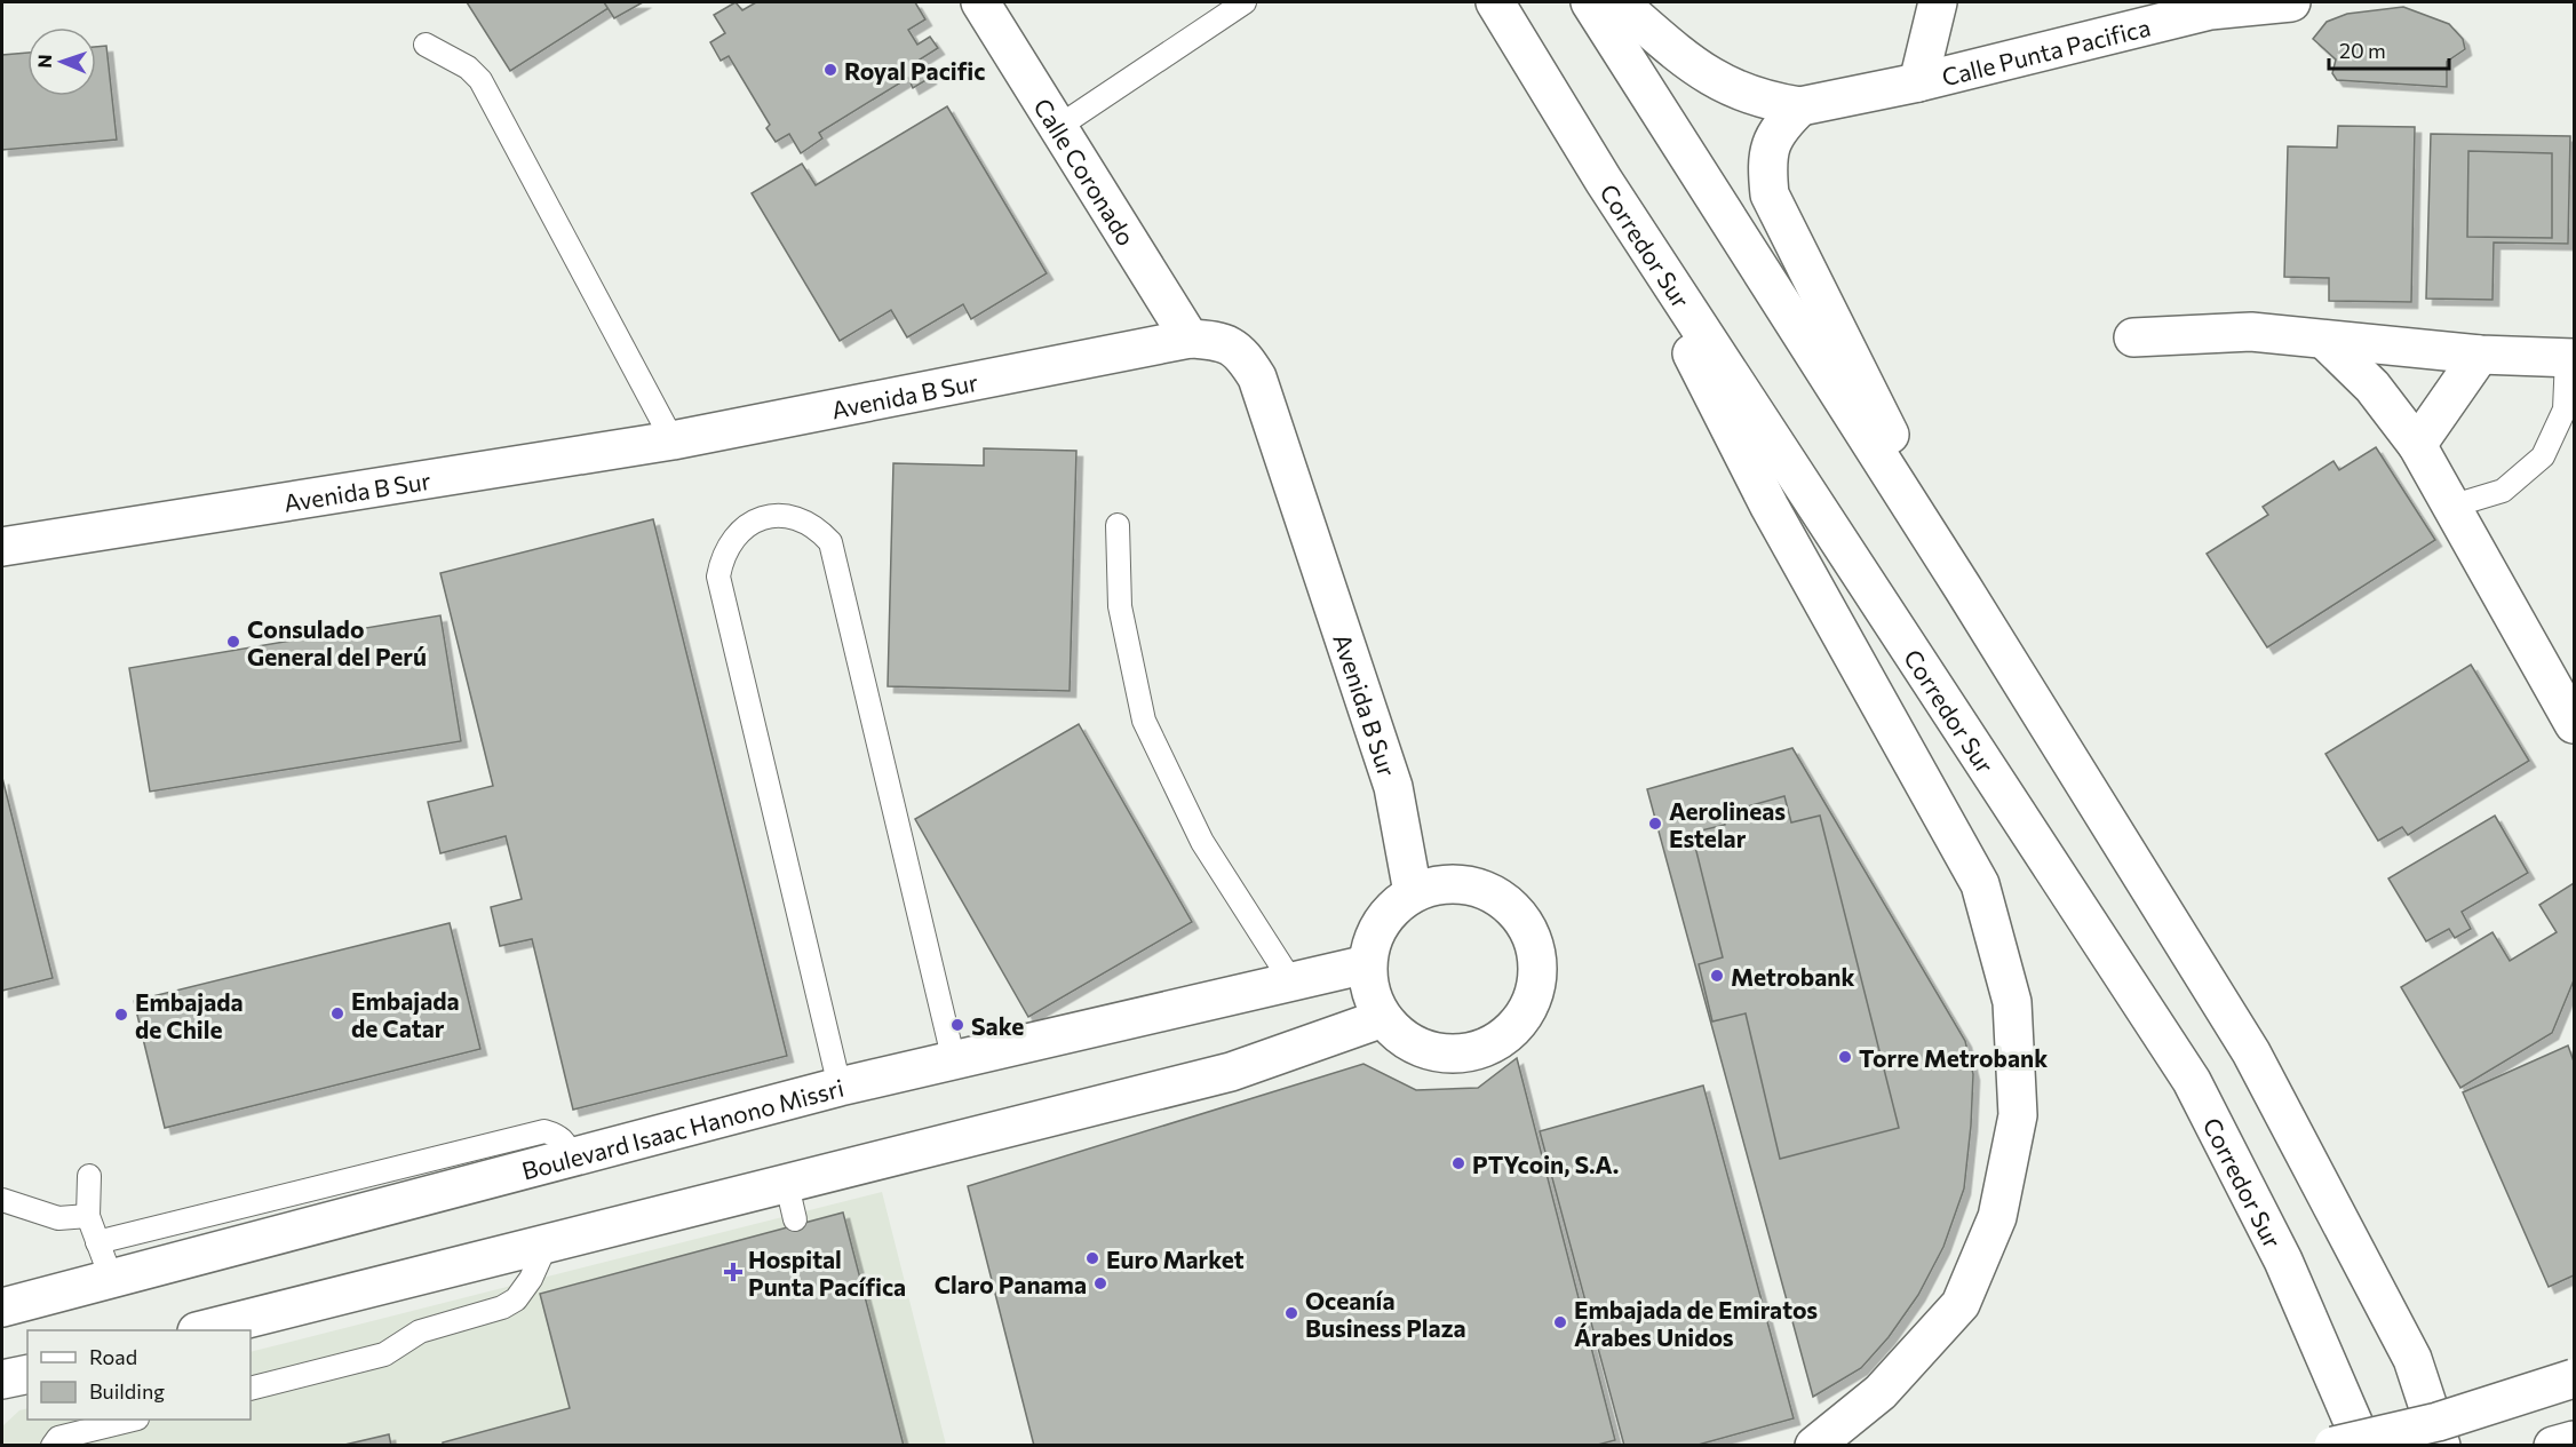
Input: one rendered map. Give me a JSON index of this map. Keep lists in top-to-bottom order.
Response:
{
  "streets": {
    "main road": [
      "Calle Punta Pacifica",
      "Calle Coronado",
      "Corredor Sur",
      "Avenida B Sur",
      "Boulevard Isaac Hanono Missri"
    ]
  },
  "crossings": [
    ["Calle Coronado", "Avenida B Sur"],
    ["Avenida B Sur", "Boulevard Isaac Hanono Missri"]
  ],
  "places": {
    "other": [
      "Royal Pacific",
      "Consulado General del Perú",
      "Aerolineas Estelar",
      "Metrobank",
      "Embajada de Catar",
      "Embajada de Chile",
      "Sake",
      "Torre Metrobank",
      "PTYcoin, S.A.",
      "Euro Market",
      "Claro Panama",
      "Oceanía Business Plaza",
      "Embajada de Emiratos Árabes Unidos"
    ],
    "health": ["Hospital Punta Pacífica"]
  },
  "legend": ["Road", "Building"],
  "scale_bar": "20 m",
  "north": "left"
}
